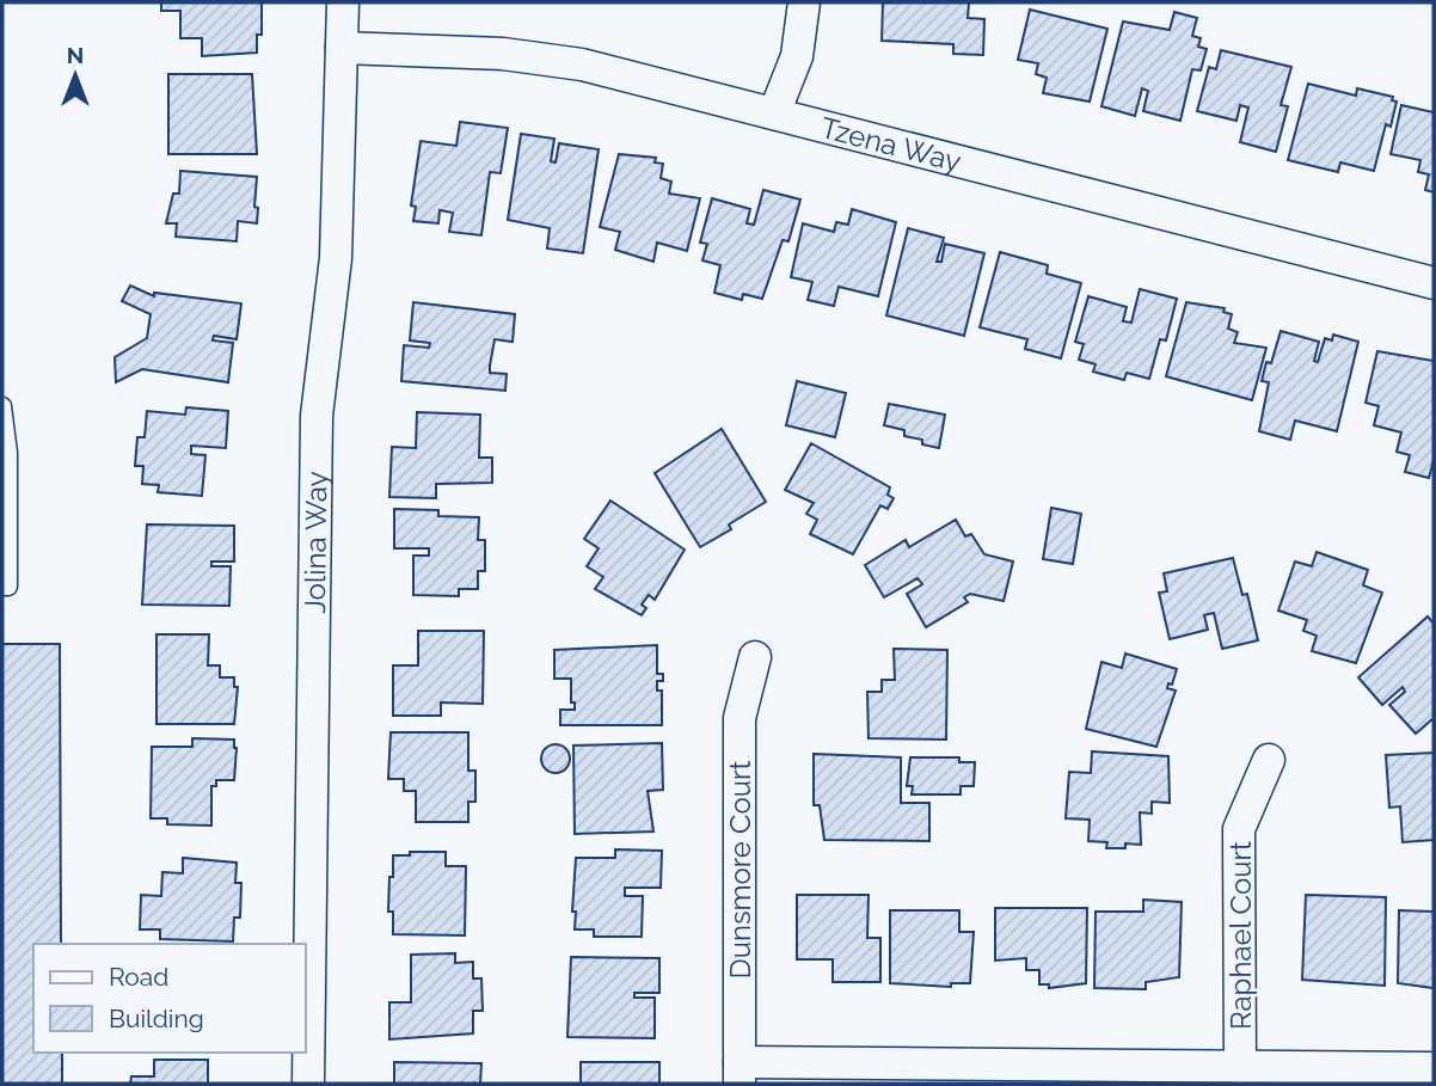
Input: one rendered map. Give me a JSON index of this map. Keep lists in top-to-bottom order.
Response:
{
  "streets": {
    "street": [
      "Tzena Way",
      "Jolina Way",
      "Dunsmore Court",
      "Raphael Court"
    ]
  },
  "crossings": [
    ["Tzena Way", "Jolina Way"]
  ],
  "legend": ["Road", "Building"],
  "north": "top"
}
